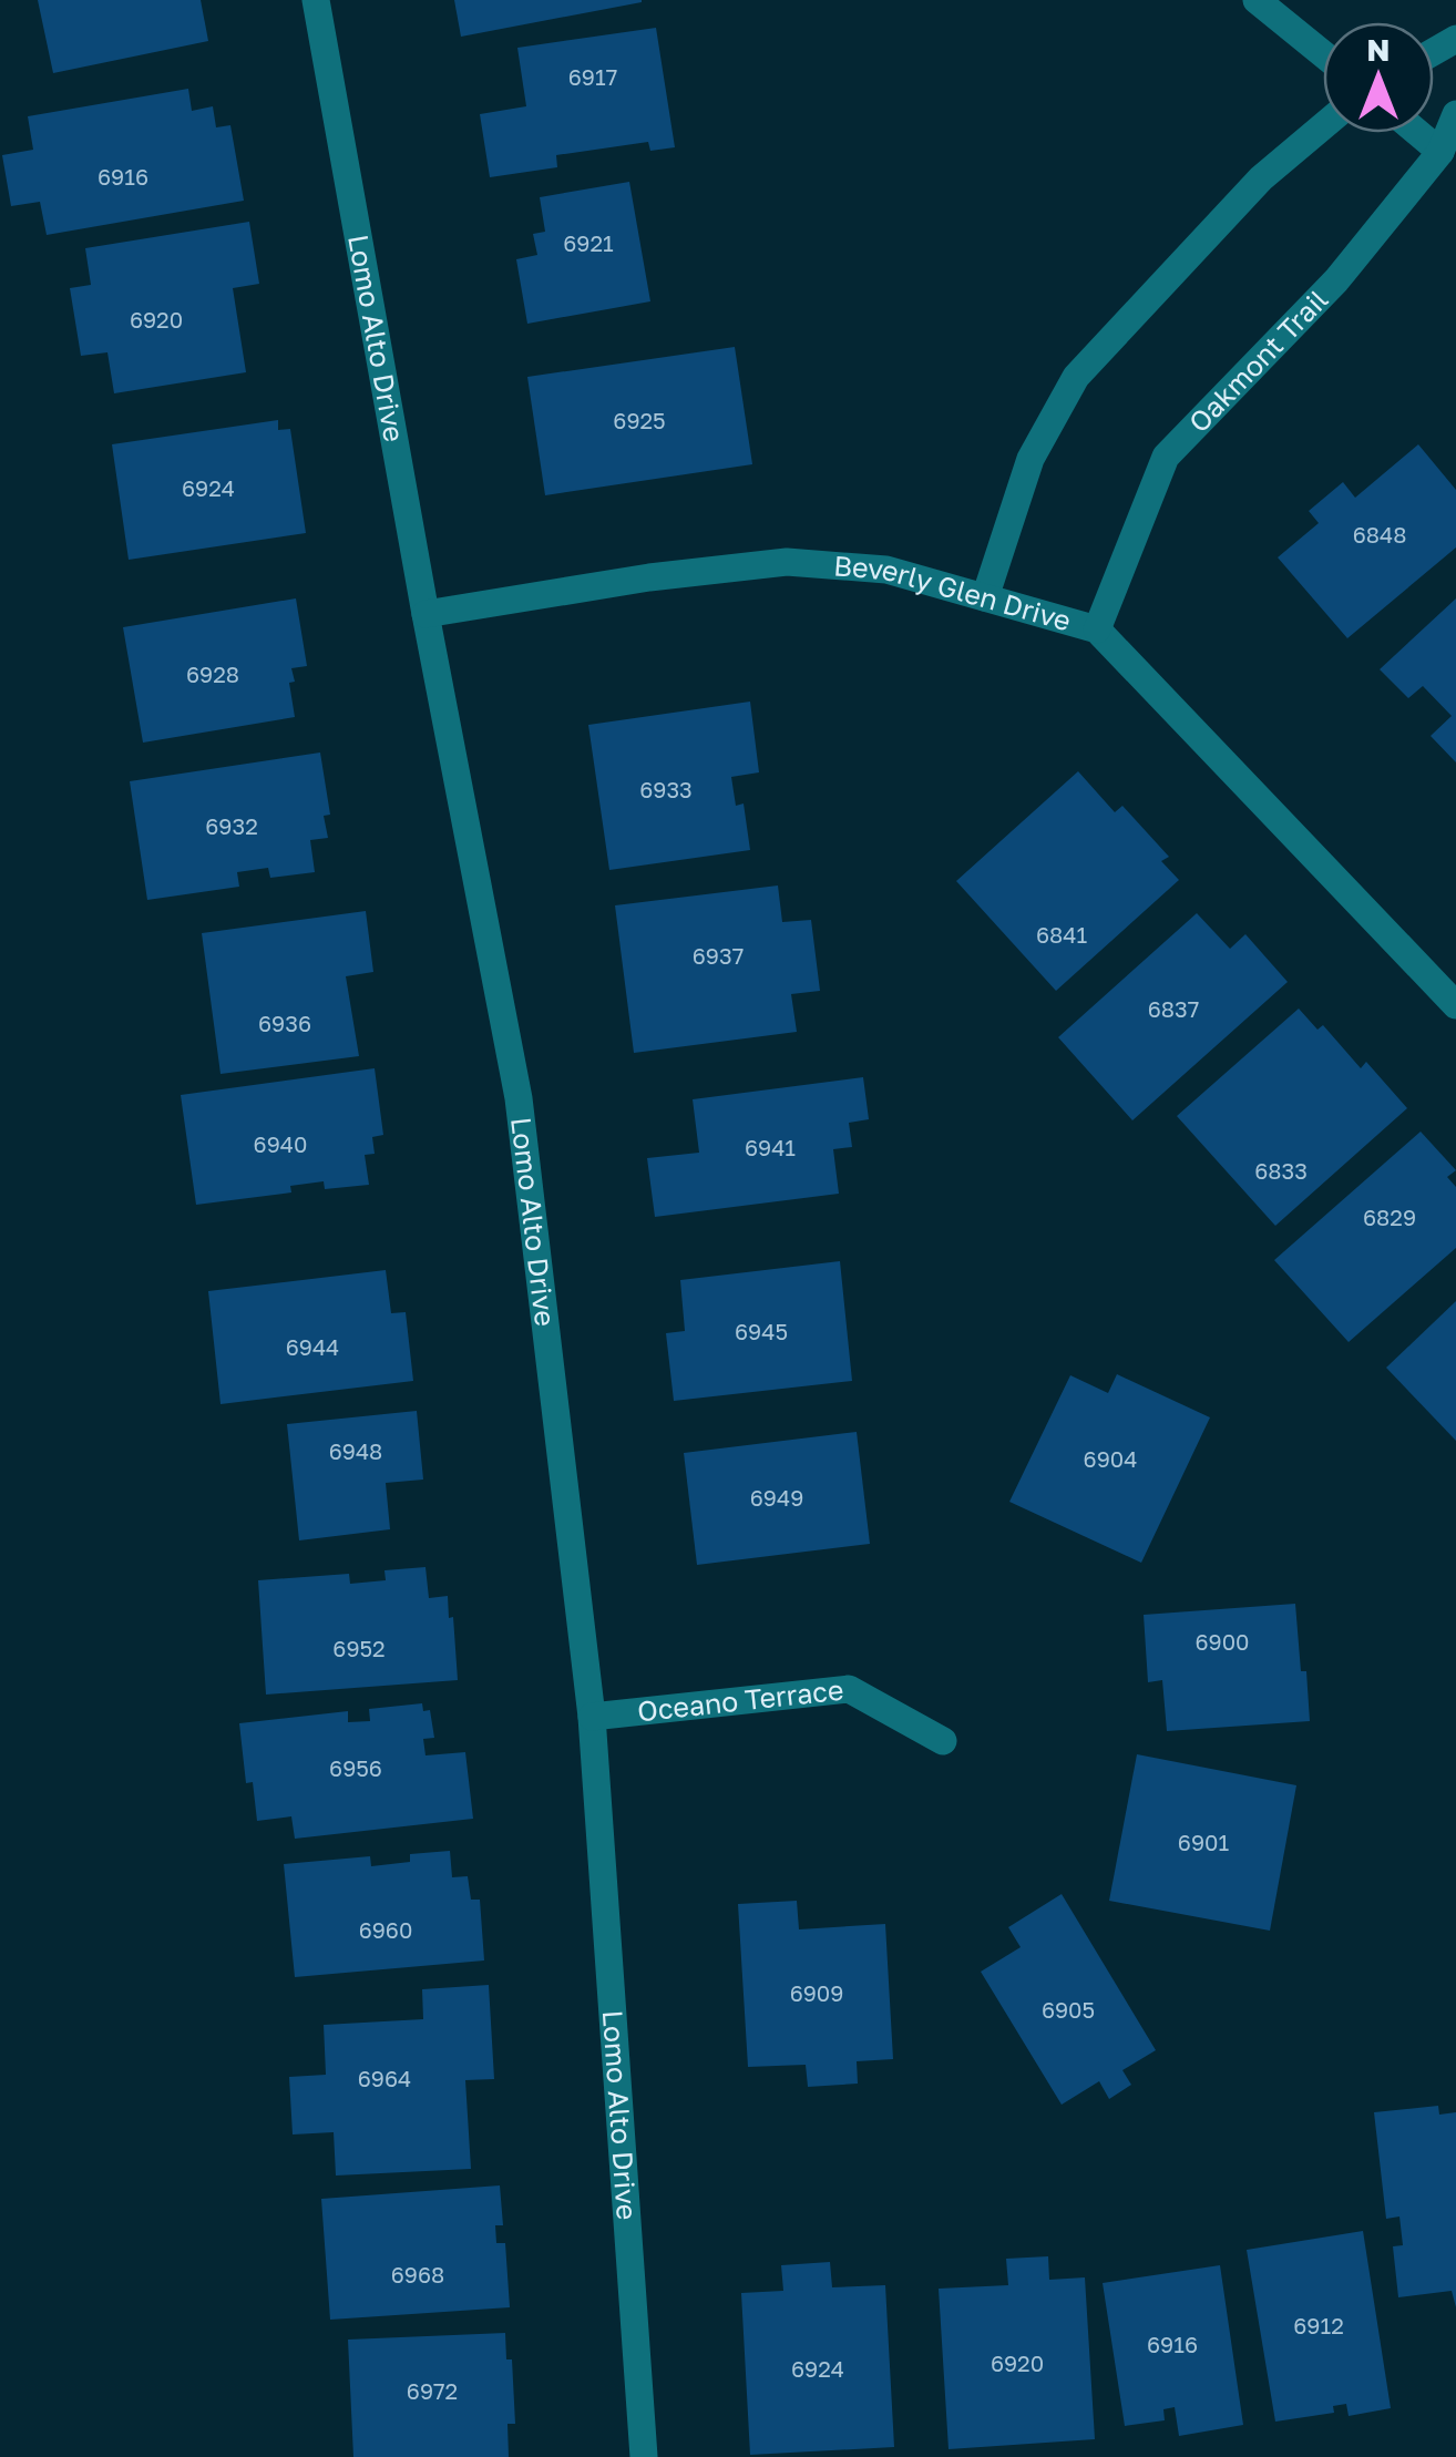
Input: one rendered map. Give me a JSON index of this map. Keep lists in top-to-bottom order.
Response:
{
  "streets": {
    "street": [
      "Lomo Alto Drive",
      "Oakmont Trail",
      "Beverly Glen Drive",
      "Oceano Terrace"
    ]
  },
  "crossings": [
    ["Lomo Alto Drive", "Beverly Glen Drive"],
    ["Lomo Alto Drive", "Oceano Terrace"],
    ["Oakmont Trail", "Beverly Glen Drive"]
  ],
  "house_numbers": [
    "6917",
    "6916",
    "6921",
    "6920",
    "6925",
    "6924",
    "6848",
    "6928",
    "6933",
    "6932",
    "6841",
    "6937",
    "6837",
    "6936",
    "6940",
    "6941",
    "6833",
    "6829",
    "6945",
    "6944",
    "6948",
    "6904",
    "6949",
    "6900",
    "6952",
    "6956",
    "6901",
    "6960",
    "6909",
    "6905",
    "6964",
    "6968",
    "6912",
    "6916",
    "6920",
    "6924",
    "6972"
  ],
  "north": "top"
}
